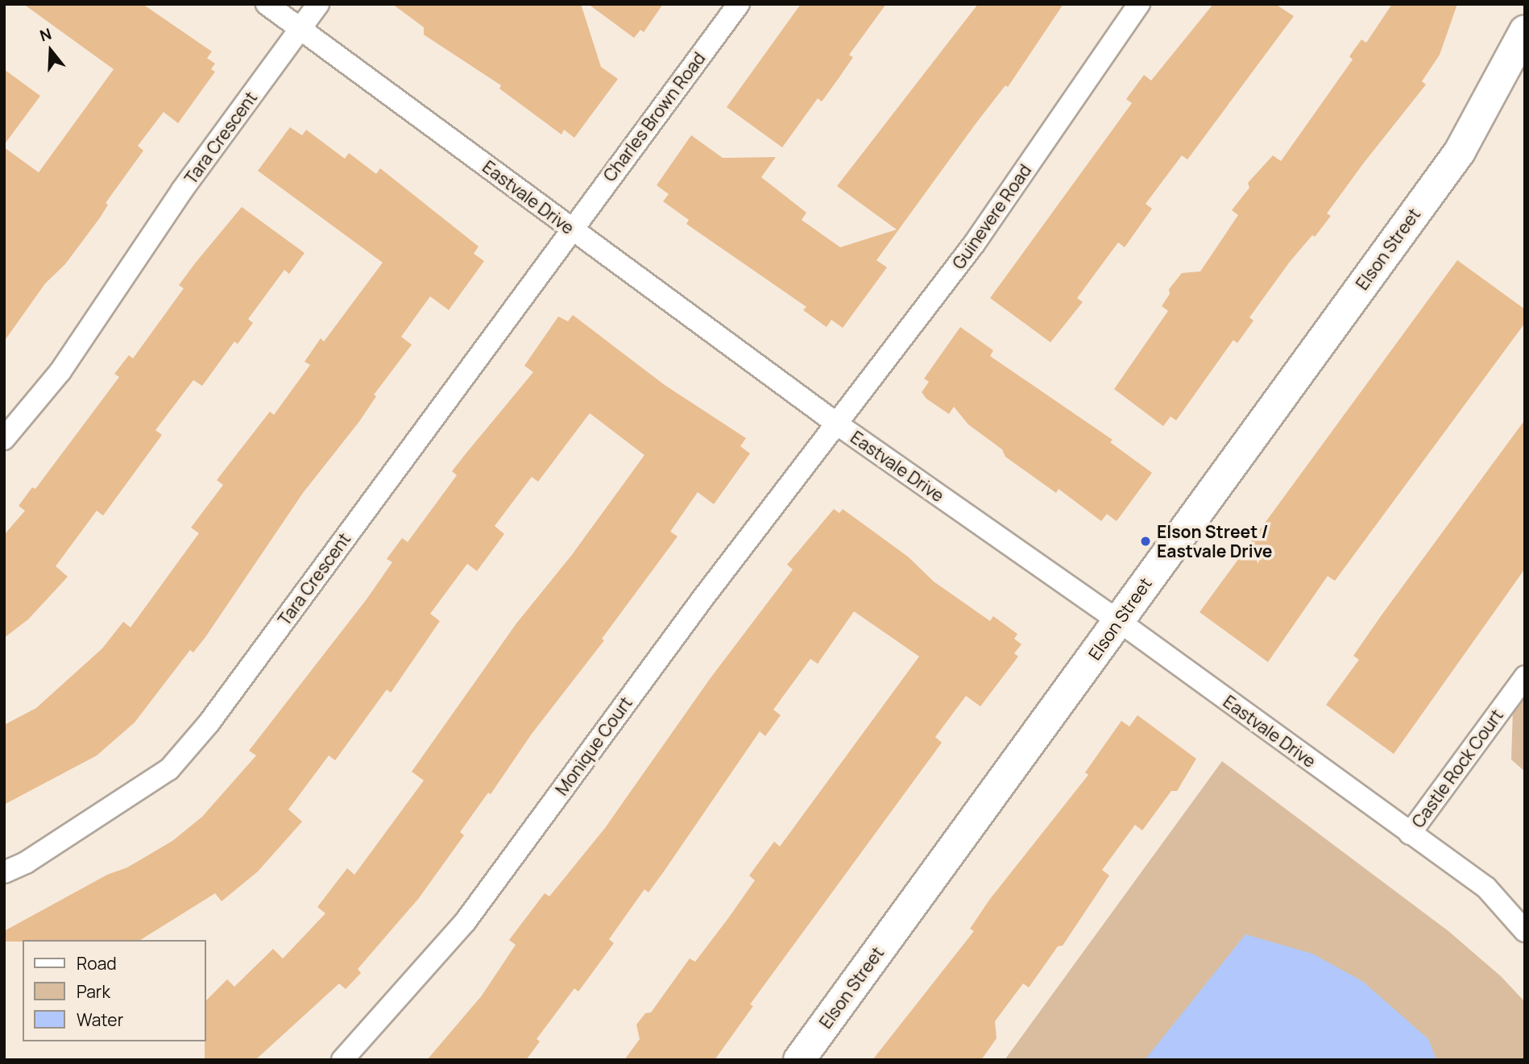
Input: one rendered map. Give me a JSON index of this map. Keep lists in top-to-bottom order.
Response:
{
  "streets": {
    "street": [
      "Charles Brown Road",
      "Tara Crescent",
      "Eastvale Drive",
      "Guinevere Road",
      "Elson Street",
      "Monique Court",
      "Castle Rock Court"
    ]
  },
  "crossings": [
    ["Charles Brown Road", "Tara Crescent"],
    ["Charles Brown Road", "Eastvale Drive"],
    ["Tara Crescent", "Eastvale Drive"],
    ["Eastvale Drive", "Guinevere Road"],
    ["Eastvale Drive", "Elson Street"],
    ["Eastvale Drive", "Monique Court"],
    ["Eastvale Drive", "Castle Rock Court"],
    ["Guinevere Road", "Monique Court"]
  ],
  "places": ["Elson Street / Eastvale Drive"],
  "legend": ["Road", "Park", "Water"],
  "north": "top"
}
